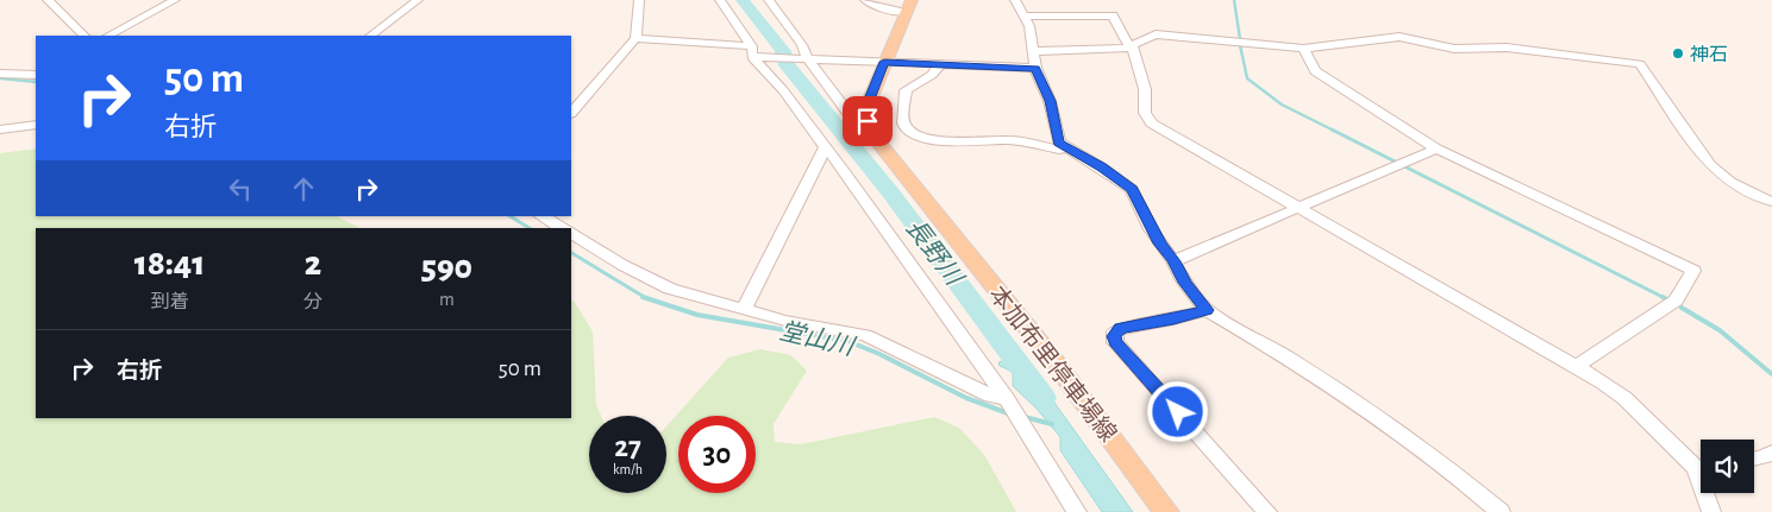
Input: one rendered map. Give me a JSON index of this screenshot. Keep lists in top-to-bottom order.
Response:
{
  "streets": {
    "main road": ["本加布里停車場線"]
  },
  "water": ["長野川", "堂山川"],
  "places": ["神石"],
  "page": {
    "turn": ["50 m", "右折"],
    "eta": [
      "18:41",
      "到着",
      "2",
      "分",
      "590",
      "m"
    ],
    "list": [
      {
        "name": "右折",
        "value": "50 m"
      }
    ],
    "speed": "27 km/h",
    "limit": "30"
  }
}
